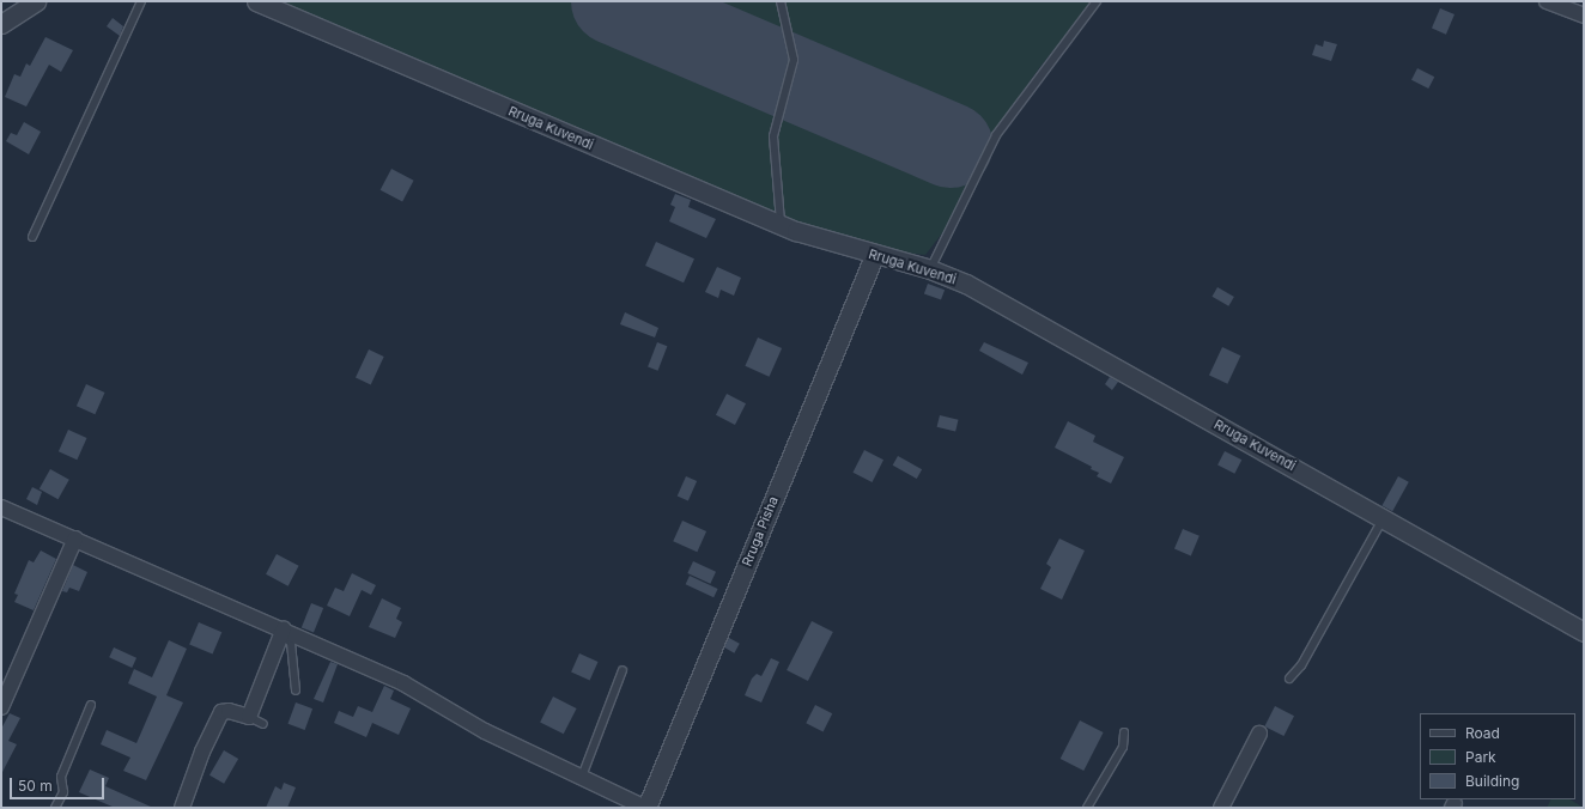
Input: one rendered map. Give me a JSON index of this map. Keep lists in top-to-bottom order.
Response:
{
  "streets": {
    "street": ["Rruga Kuvendi", "Rruga Pisha"]
  },
  "crossings": [
    ["Rruga Kuvendi", "Rruga Pisha"]
  ],
  "legend": ["Road", "Park", "Building"],
  "scale_bar": "50 m"
}
